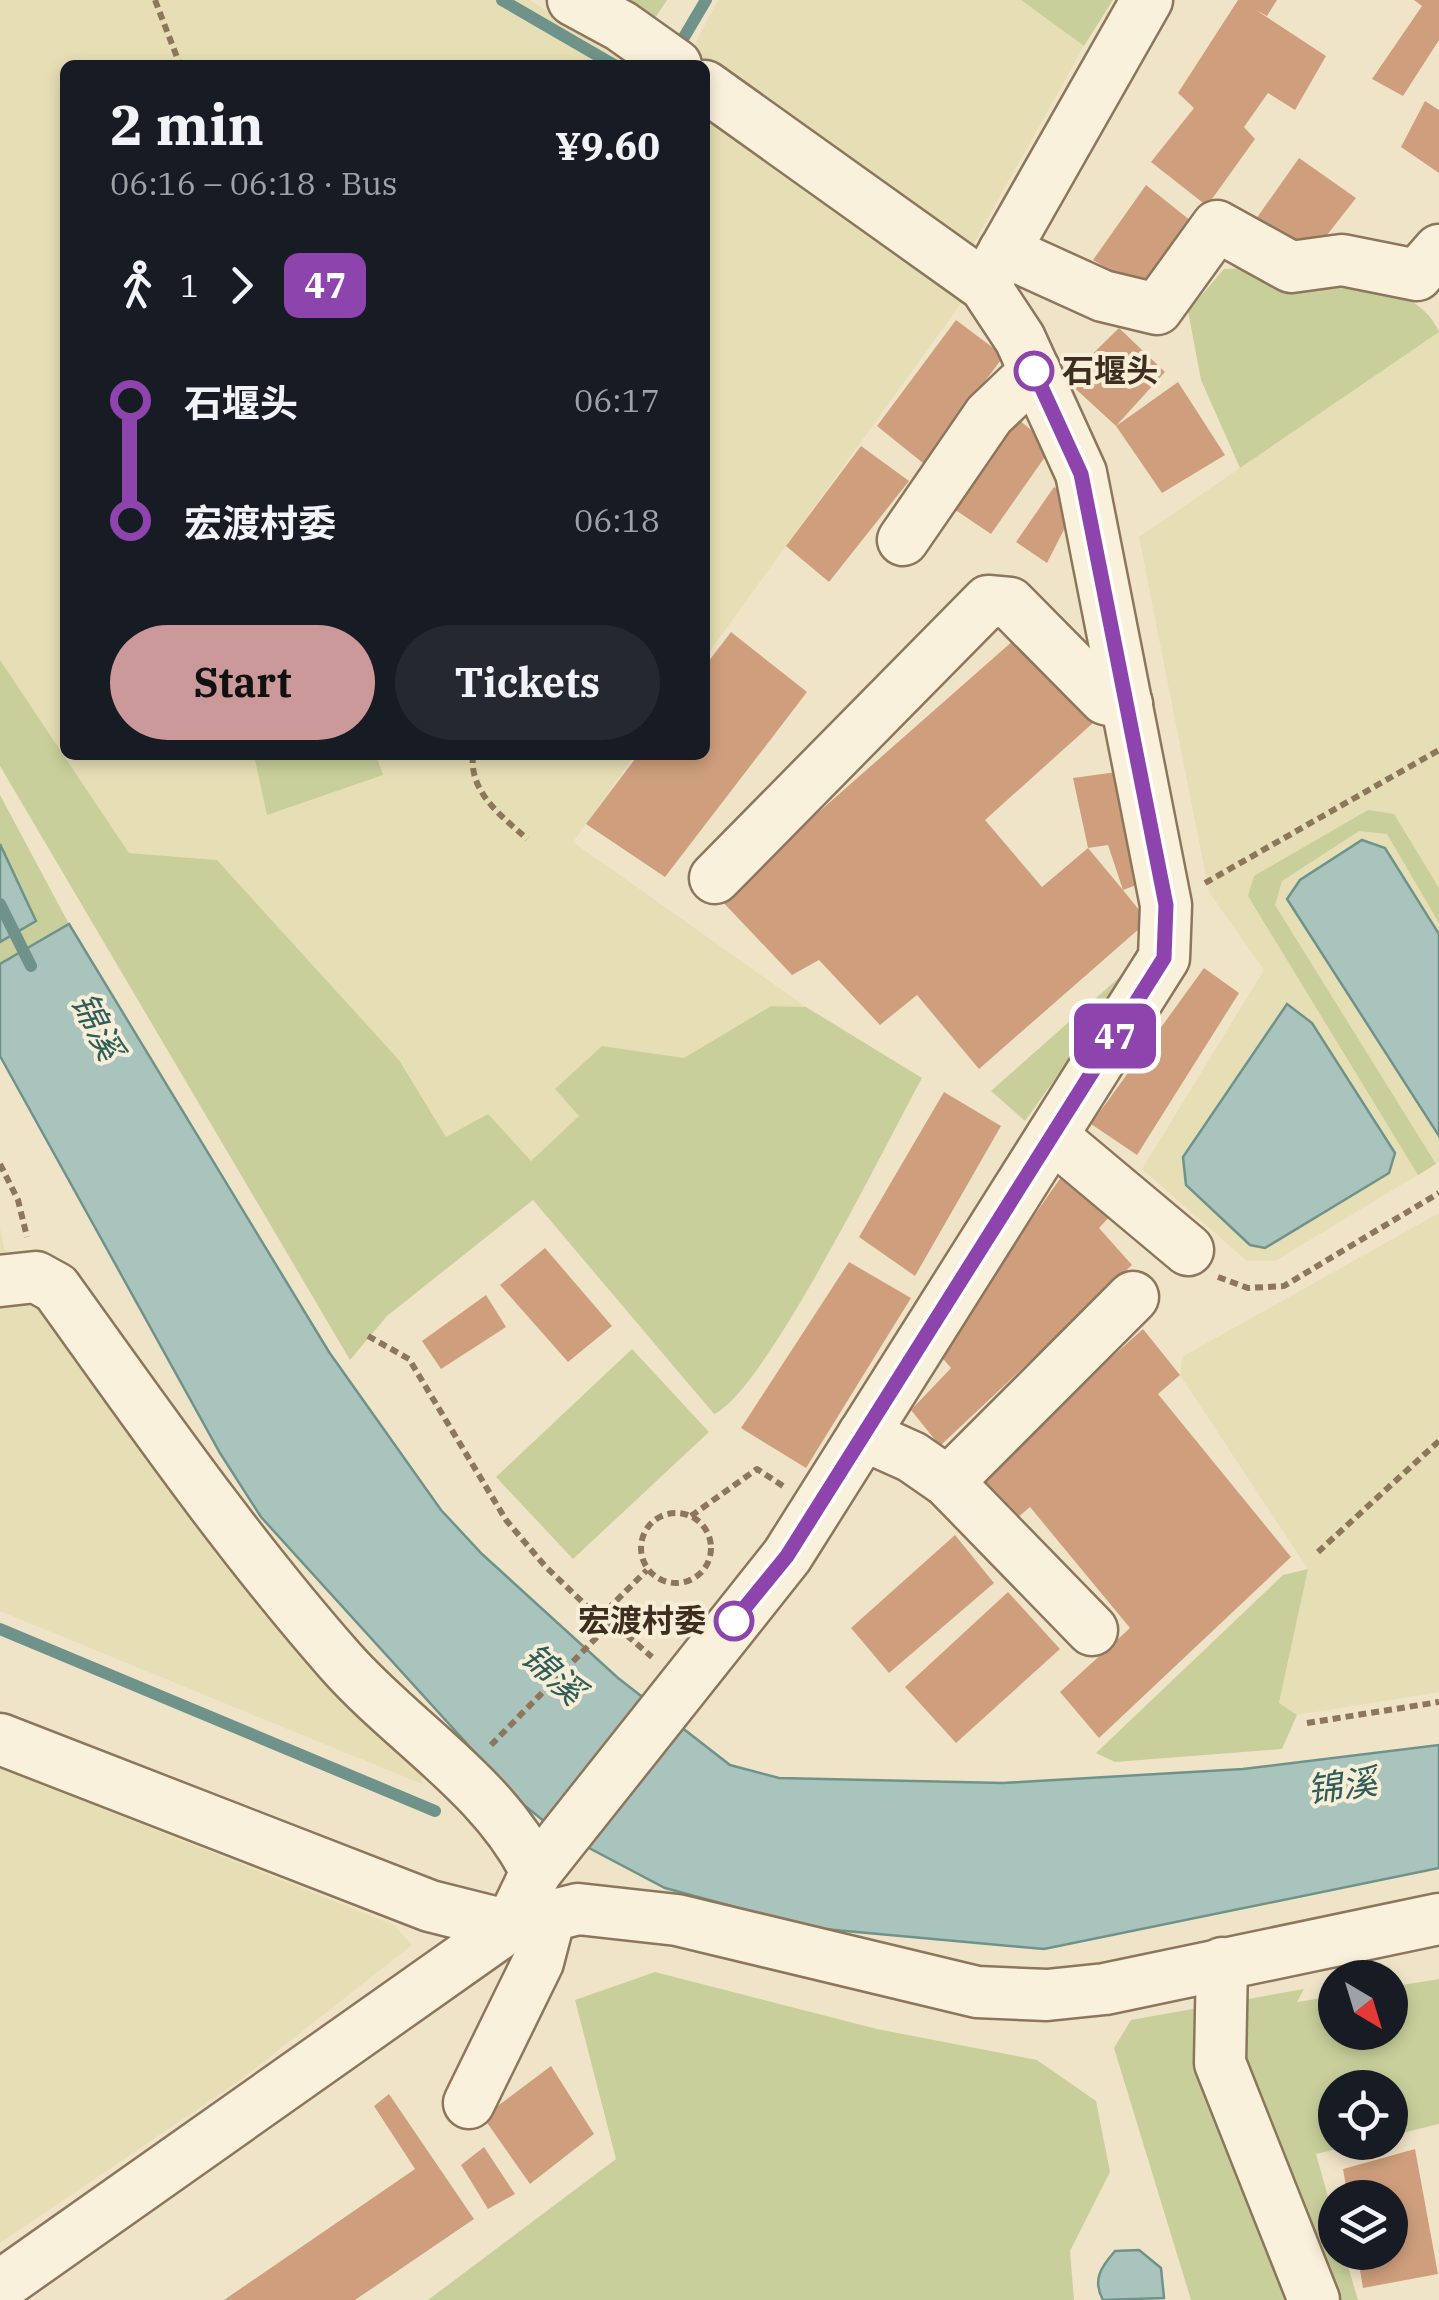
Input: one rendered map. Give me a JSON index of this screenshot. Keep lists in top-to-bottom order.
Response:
{
  "water": ["锦溪"],
  "places": ["石堰头", "宏渡村委"],
  "lines": ["bus line 47"],
  "north": "bottom right",
  "page": {
    "on_map": "47",
    "heading": ["2 min", "06:16 – 06:18 · Bus", "¥9.60"],
    "legs": ["1", "47"],
    "list": [
      {
        "name": "石堰头",
        "value": "06:17"
      },
      {
        "name": "宏渡村委",
        "value": "06:18"
      }
    ],
    "buttons": ["Start", "Tickets"]
  }
}
